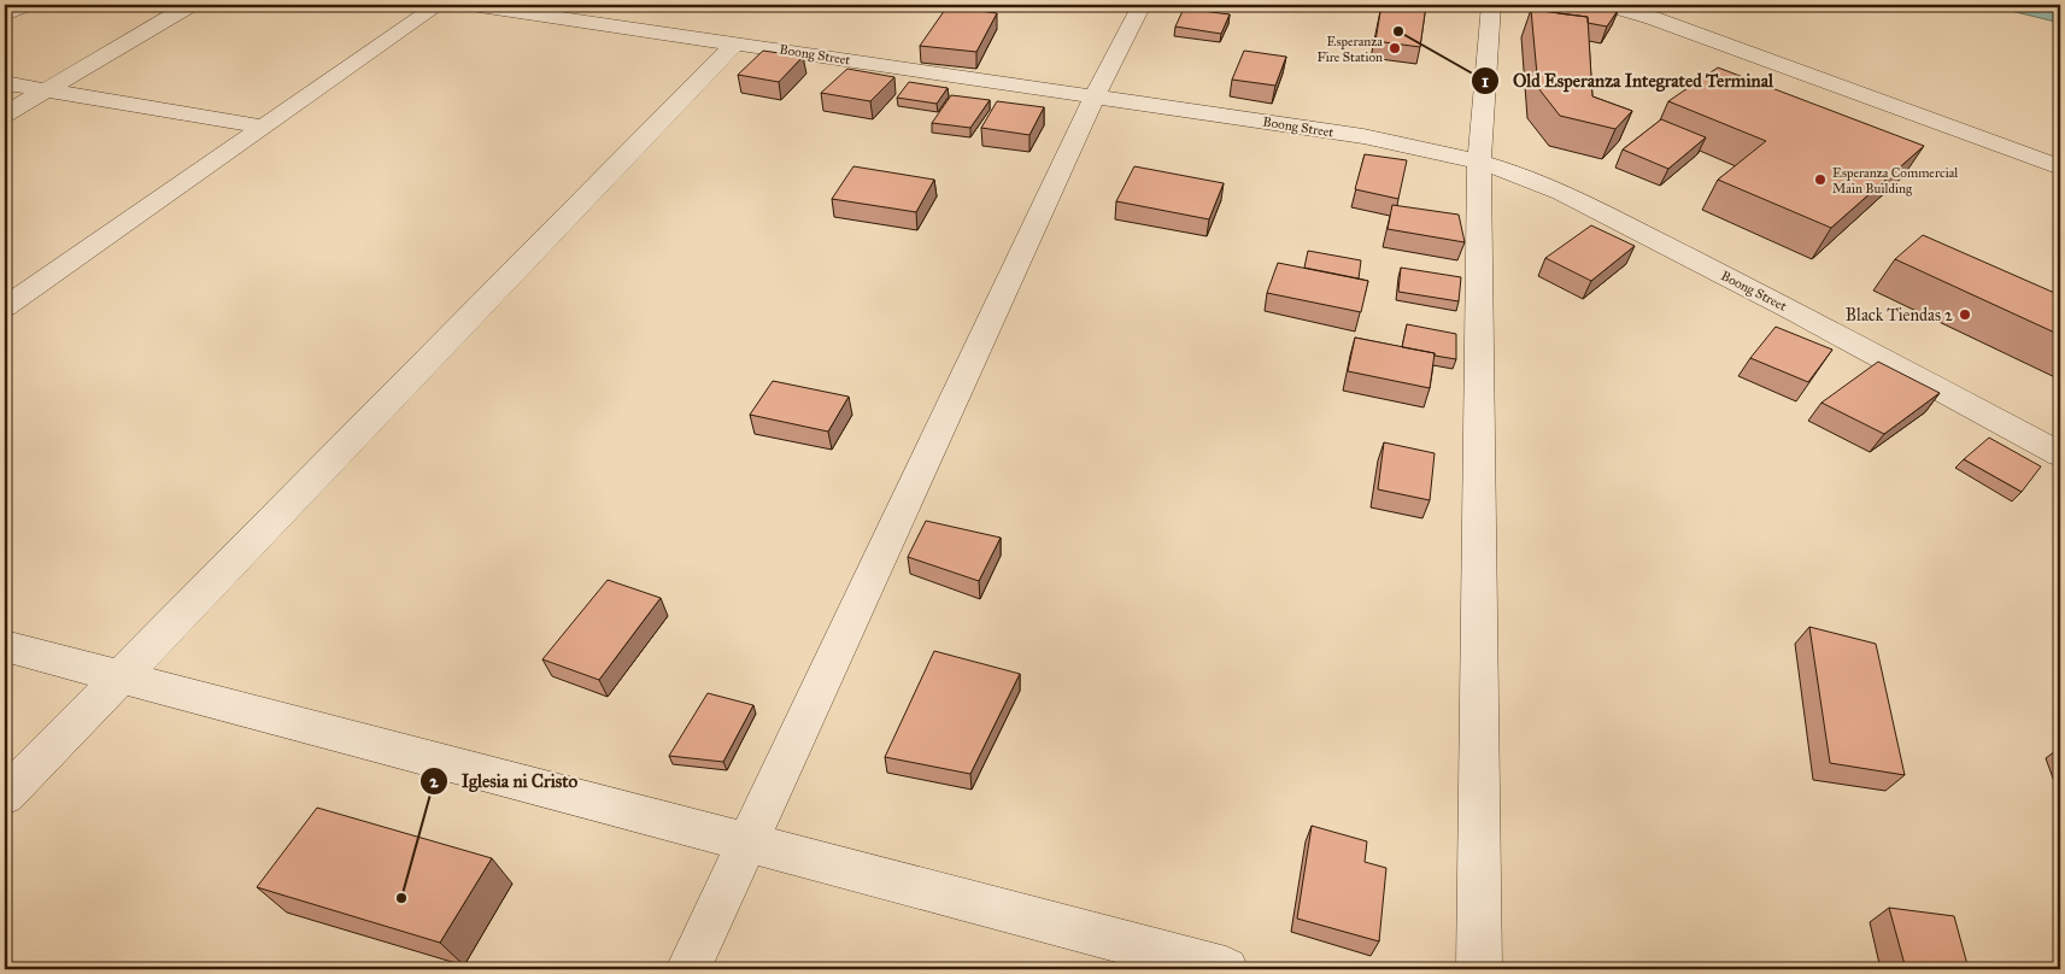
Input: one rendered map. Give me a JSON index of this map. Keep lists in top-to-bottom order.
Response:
{
  "streets": {
    "street": ["Boong Street"]
  },
  "places": [
    "Old Esperanza Integrated Terminal",
    "Esperanza Fire Station",
    "Esperanza Commercial Main Building",
    "Black Tiendas 2",
    "Iglesia ni Cristo"
  ]
}
